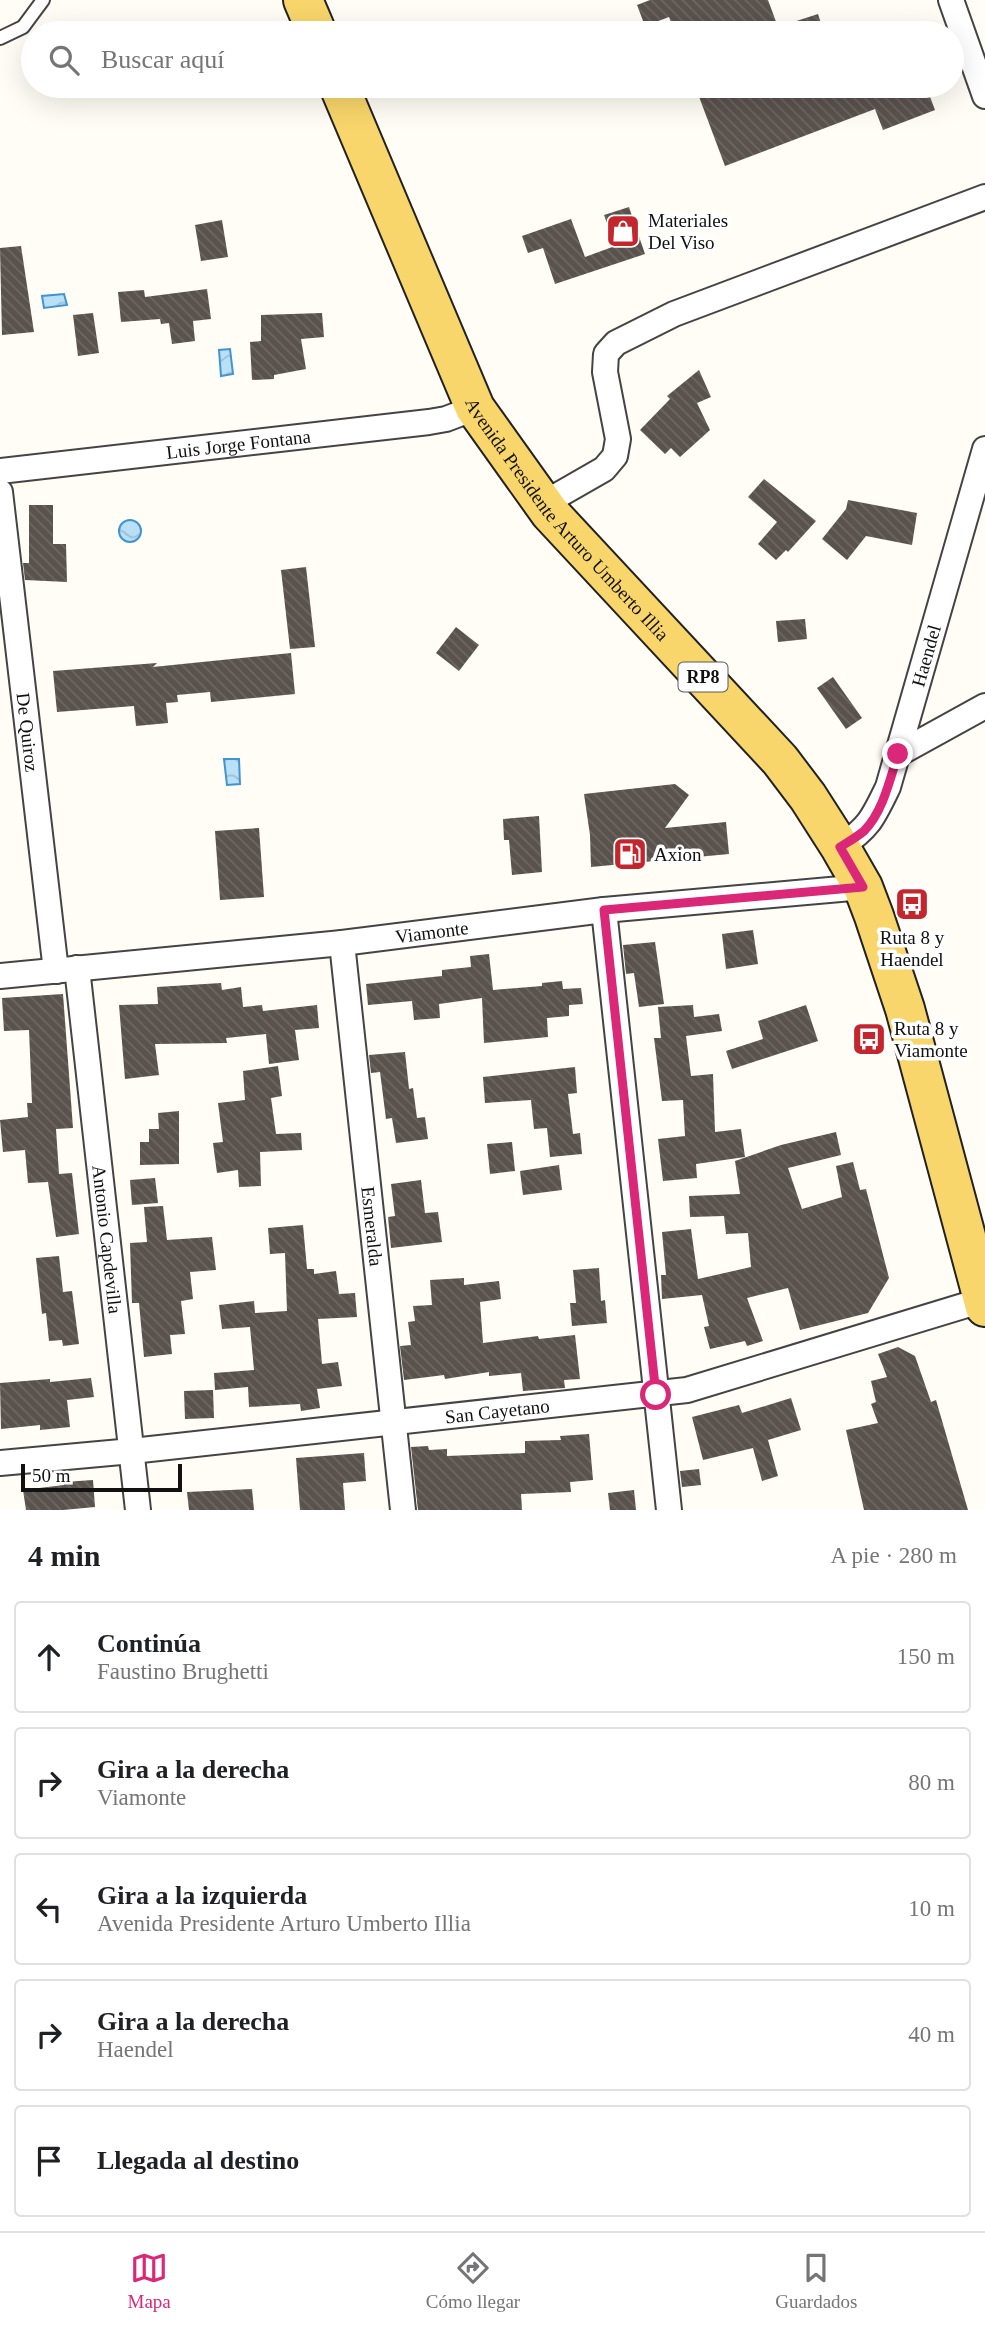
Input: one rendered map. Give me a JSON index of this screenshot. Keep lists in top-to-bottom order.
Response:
{
  "streets": {
    "main road": ["Avenida Presidente Arturo Umberto Illia", "RP8"],
    "street": [
      "Luis Jorge Fontana",
      "Haendel",
      "De Quiroz",
      "Viamonte",
      "Esmeralda",
      "Antonio Capdevilla",
      "San Cayetano"
    ]
  },
  "crossings": [
    ["Luis Jorge Fontana", "Avenida Presidente Arturo Umberto Illia"],
    ["Avenida Presidente Arturo Umberto Illia", "Haendel"],
    ["Avenida Presidente Arturo Umberto Illia", "Viamonte"],
    ["Avenida Presidente Arturo Umberto Illia", "San Cayetano"],
    ["De Quiroz", "Viamonte"],
    ["De Quiroz", "Antonio Capdevilla"],
    ["Viamonte", "Esmeralda"],
    ["Viamonte", "Antonio Capdevilla"],
    ["Esmeralda", "San Cayetano"],
    ["Antonio Capdevilla", "San Cayetano"]
  ],
  "places": {
    "shop": ["Materiales Del Viso"],
    "fuel station": ["Axion"],
    "bus stop": ["Ruta 8 y Haendel", "Ruta 8 y Viamonte"]
  },
  "scale_bar": "50 m",
  "page": {
    "search": "Buscar aquí",
    "scale": "50 m",
    "heading": ["4 min", "A pie · 280 m"],
    "list": [
      ["Continúa", "Faustino Brughetti", "150 m"],
      ["Gira a la derecha", "Viamonte", "80 m"],
      ["Gira a la izquierda", "Avenida Presidente Arturo Umberto Illia", "10 m"],
      ["Gira a la derecha", "Haendel", "40 m"],
      "Llegada al destino"
    ],
    "nav": ["Mapa", "Cómo llegar", "Guardados"]
  }
}
